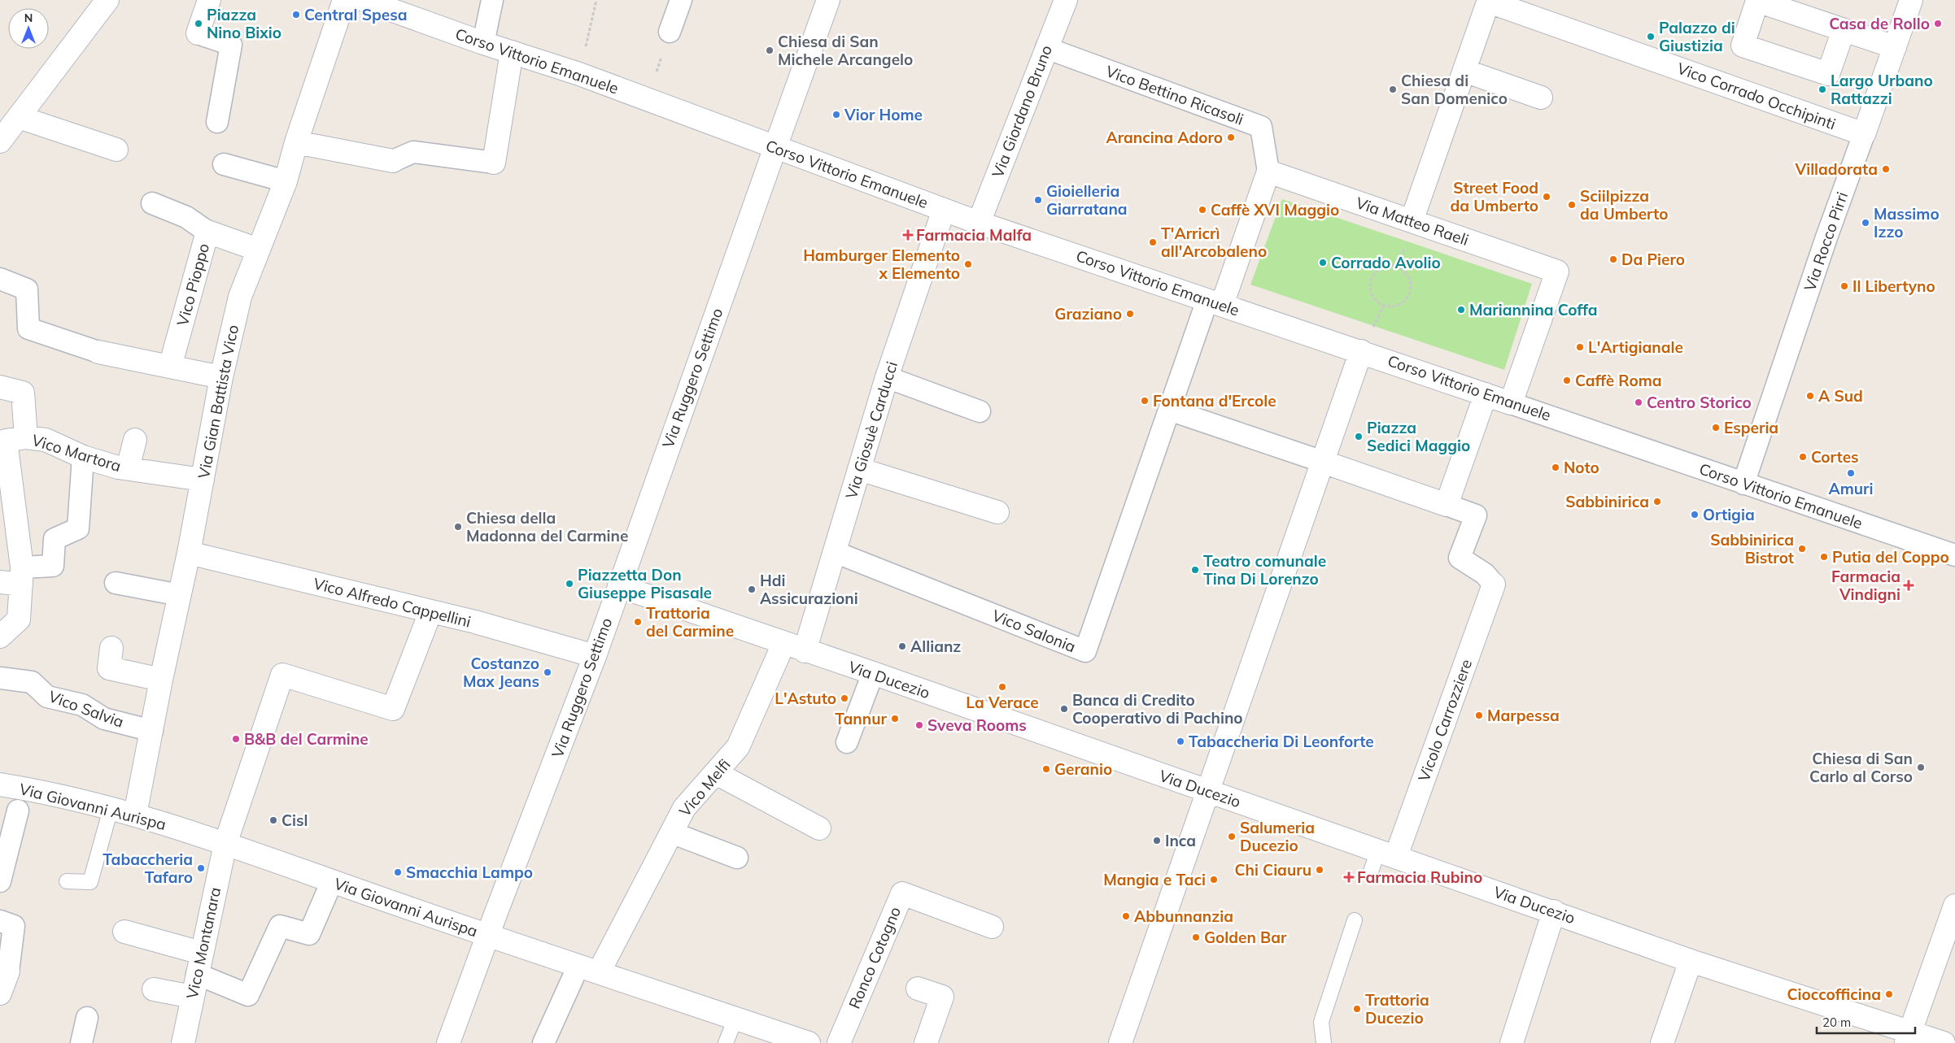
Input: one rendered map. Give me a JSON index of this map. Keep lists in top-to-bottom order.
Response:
{
  "streets": {
    "street": [
      "Corso Vittorio Emanuele",
      "Vico Bettino Ricasoli",
      "Vico Corrado Occhipinti",
      "Via Giordano Bruno",
      "Via Matteo Raeli",
      "Via Rocco Pirri",
      "Vico Pioppo",
      "Via Ruggero Settimo",
      "Via Gian Battista Vico",
      "Via Giosuè Carducci",
      "Vico Martora",
      "Vico Alfredo Cappellini",
      "Vico Salonia",
      "Via Ducezio",
      "Vico Salvia",
      "Vicolo Carrozziere",
      "Vico Melfi",
      "Via Giovanni Aurispa",
      "Vico Montanara",
      "Ronco Cotogno"
    ]
  },
  "crossings": [
    ["Corso Vittorio Emanuele", "Via Giordano Bruno"],
    ["Corso Vittorio Emanuele", "Via Matteo Raeli"],
    ["Corso Vittorio Emanuele", "Via Rocco Pirri"],
    ["Corso Vittorio Emanuele", "Via Ruggero Settimo"],
    ["Corso Vittorio Emanuele", "Via Giosuè Carducci"],
    ["Vico Bettino Ricasoli", "Via Giordano Bruno"],
    ["Vico Bettino Ricasoli", "Via Matteo Raeli"],
    ["Vico Corrado Occhipinti", "Via Rocco Pirri"],
    ["Vico Pioppo", "Via Gian Battista Vico"],
    ["Via Ruggero Settimo", "Vico Alfredo Cappellini"],
    ["Via Ruggero Settimo", "Via Ducezio"],
    ["Via Ruggero Settimo", "Via Giovanni Aurispa"],
    ["Via Gian Battista Vico", "Vico Martora"],
    ["Via Gian Battista Vico", "Vico Alfredo Cappellini"],
    ["Via Gian Battista Vico", "Vico Salvia"],
    ["Via Gian Battista Vico", "Via Giovanni Aurispa"],
    ["Via Giosuè Carducci", "Vico Salonia"],
    ["Via Giosuè Carducci", "Via Ducezio"],
    ["Vico Alfredo Cappellini", "Vico Montanara"],
    ["Via Ducezio", "Vicolo Carrozziere"],
    ["Via Ducezio", "Vico Melfi"],
    ["Vico Melfi", "Via Giovanni Aurispa"],
    ["Via Giovanni Aurispa", "Vico Montanara"]
  ],
  "places": {
    "other": [
      "Central Spesa",
      "Piazza Nino Bixio",
      "Casa de Rollo",
      "Palazzo di Giustizia",
      "Chiesa di San Michele Arcangelo",
      "Chiesa di San Domenico",
      "Largo Urbano Rattazzi",
      "Vior Home",
      "Arancina Adoro",
      "Villadorata",
      "Street Food da Umberto",
      "Gioielleria Giarratana",
      "Sciilpizza da Umberto",
      "Caffè XVI Maggio",
      "Massimo Izzo",
      "T'Arricrì all'Arcobaleno",
      "Da Piero",
      "Corrado Avolio",
      "Hamburger Elemento x Elemento",
      "Il Libertyno",
      "Mariannina Coffa",
      "Graziano",
      "L'Artigianale",
      "Caffè Roma",
      "A Sud",
      "Fontana d'Ercole",
      "Centro Storico",
      "Esperia",
      "Piazza Sedici Maggio",
      "Cortes",
      "Noto",
      "Amuri",
      "Sabbinirica",
      "Ortigia",
      "Chiesa della Madonna del Carmine",
      "Sabbinirica Bistrot",
      "Putia del Coppo",
      "Teatro comunale Tina Di Lorenzo",
      "Piazzetta Don Giuseppe Pisasale",
      "Hdi Assicurazioni",
      "Trattoria del Carmine",
      "Allianz",
      "Costanzo Max Jeans",
      "La Verace",
      "L'Astuto",
      "Banca di Credito Cooperativo di Pachino",
      "Marpessa",
      "Tannur",
      "Sveva Rooms",
      "B&B del Carmine",
      "Tabaccheria Di Leonforte",
      "Chiesa di San Carlo al Corso",
      "Geranio",
      "Cisl",
      "Salumeria Ducezio",
      "Inca",
      "Tabaccheria Tafaro",
      "Chi Ciauru",
      "Smacchia Lampo",
      "Mangia e Taci",
      "Abbunnanzia",
      "Golden Bar",
      "Cioccofficina",
      "Trattoria Ducezio"
    ],
    "health": ["Farmacia Malfa", "Farmacia Vindigni", "Farmacia Rubino"]
  },
  "scale_bar": "20 m",
  "north": "top"
}
